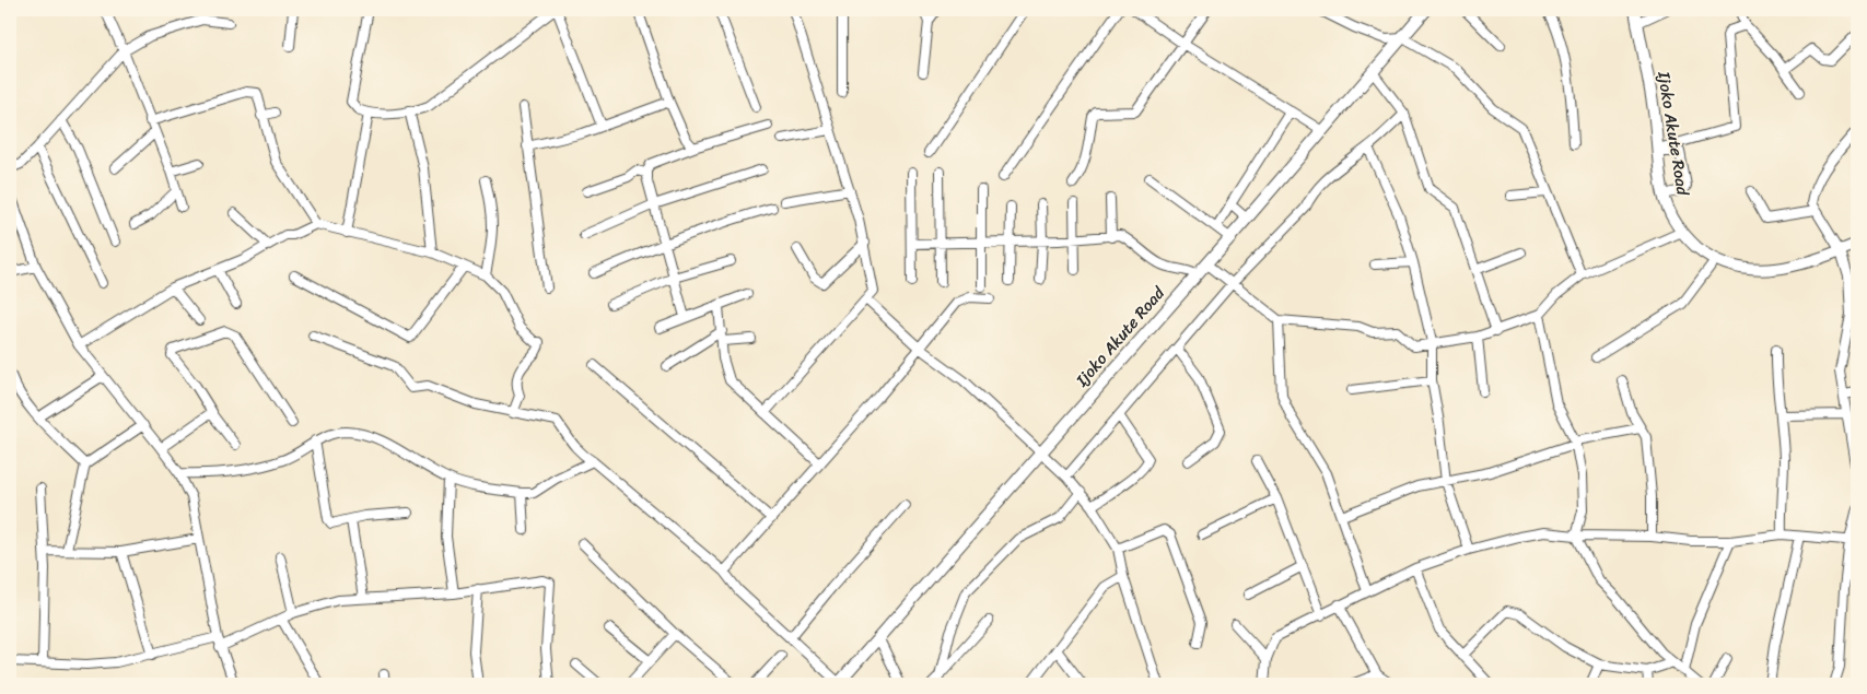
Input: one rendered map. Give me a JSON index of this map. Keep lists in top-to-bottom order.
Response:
{
  "streets": {
    "main road": ["Ijoko Akute Road"]
  }
}
